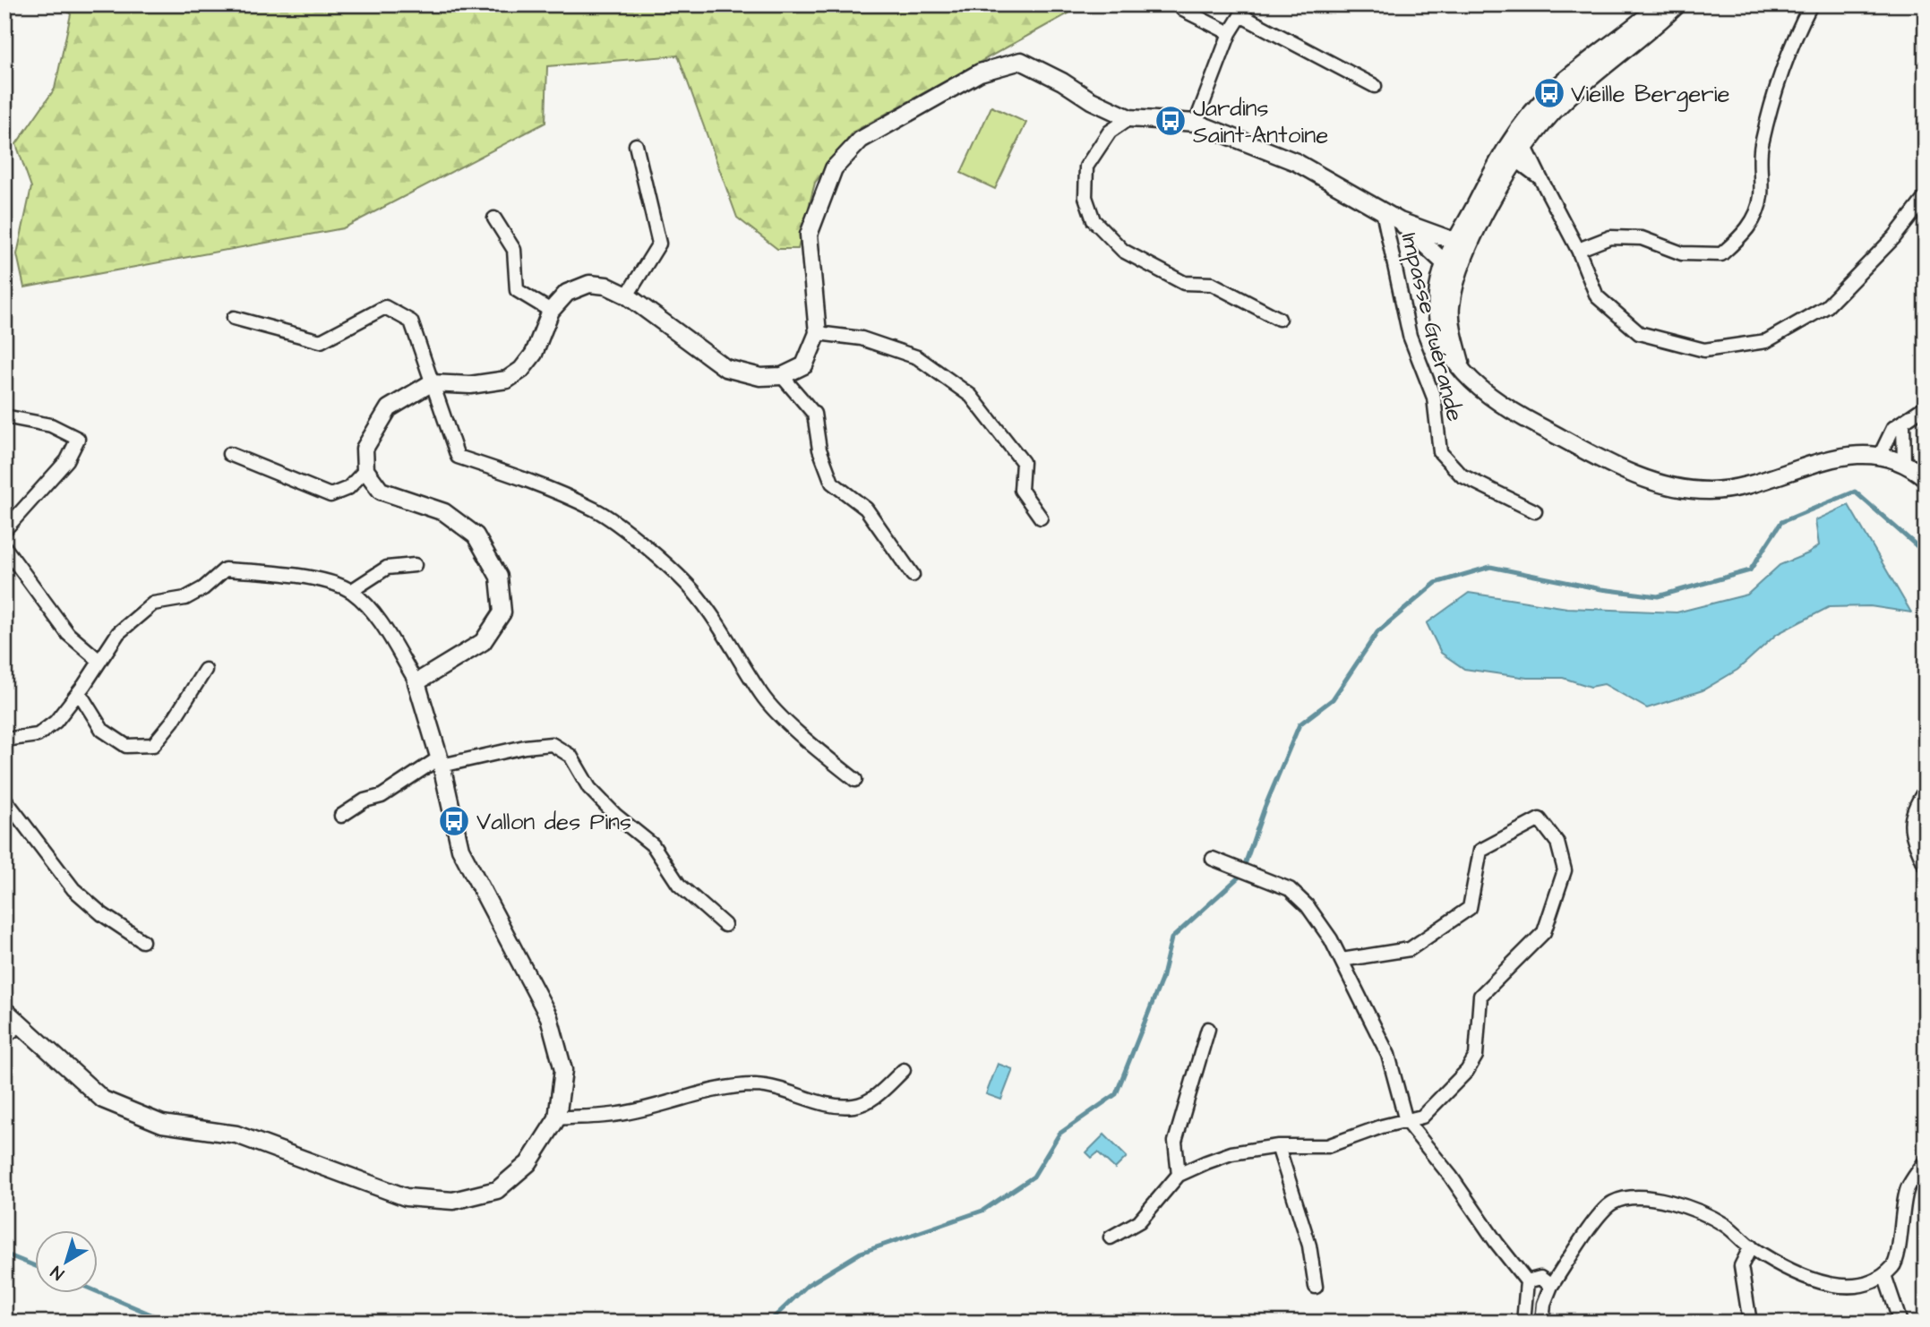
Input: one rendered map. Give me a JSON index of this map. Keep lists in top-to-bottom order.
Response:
{
  "streets": {
    "street": ["Impasse Guérande"]
  },
  "places": {
    "bus stop": ["Vieille Bergerie", "Jardins Saint-Antoine", "Vallon des Pins"]
  },
  "north": "bottom left"
}
